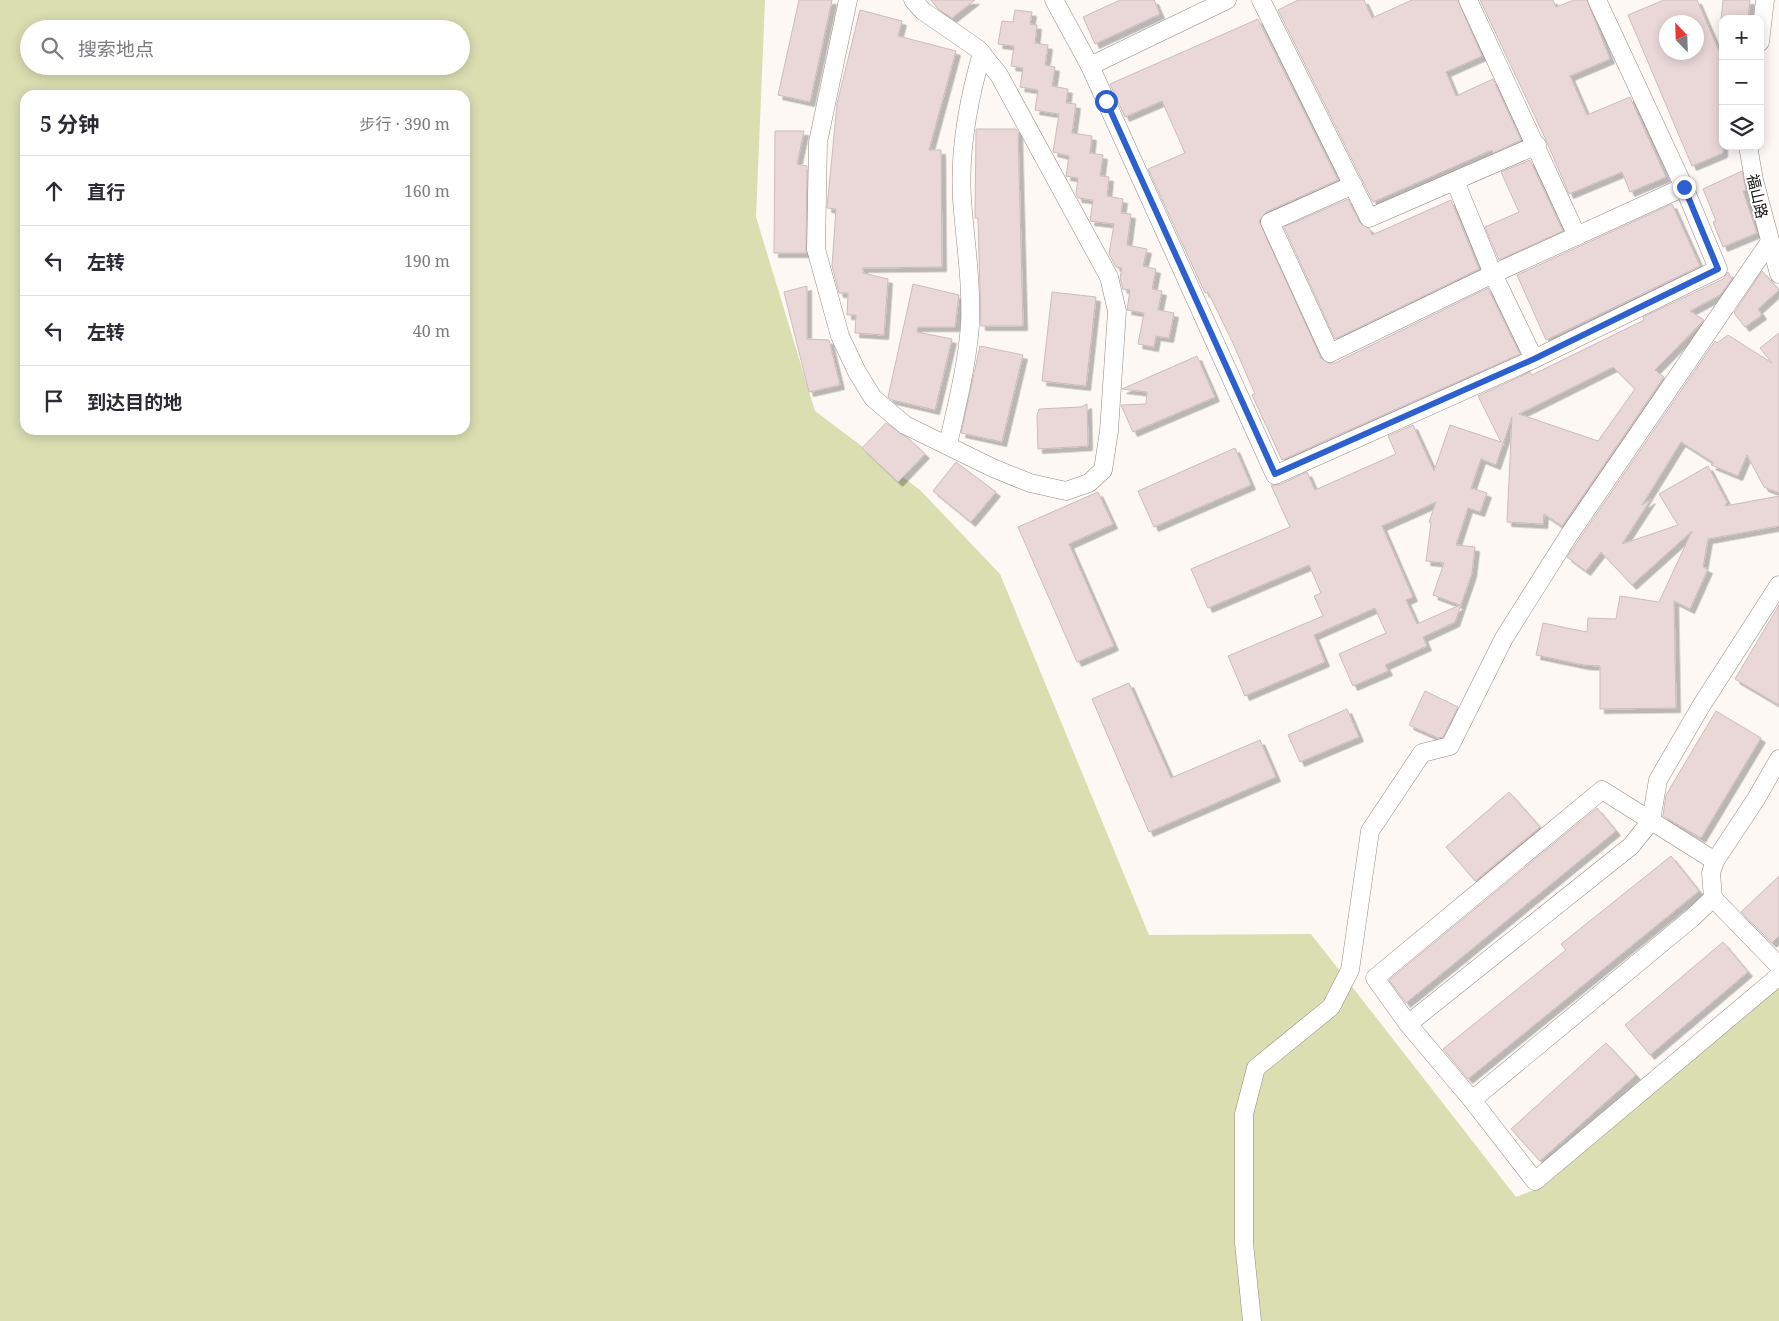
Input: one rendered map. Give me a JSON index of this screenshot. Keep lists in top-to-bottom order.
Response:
{
  "streets": {
    "street": ["福山路"]
  },
  "north": "top left",
  "page": {
    "map_buttons": ["+", "−"],
    "search": "搜索地点",
    "heading": ["5 分钟", "步行 · 390 m"],
    "list": [
      ["直行", "160 m"],
      ["左转", "190 m"],
      ["左转", "40 m"],
      "到达目的地"
    ]
  }
}
